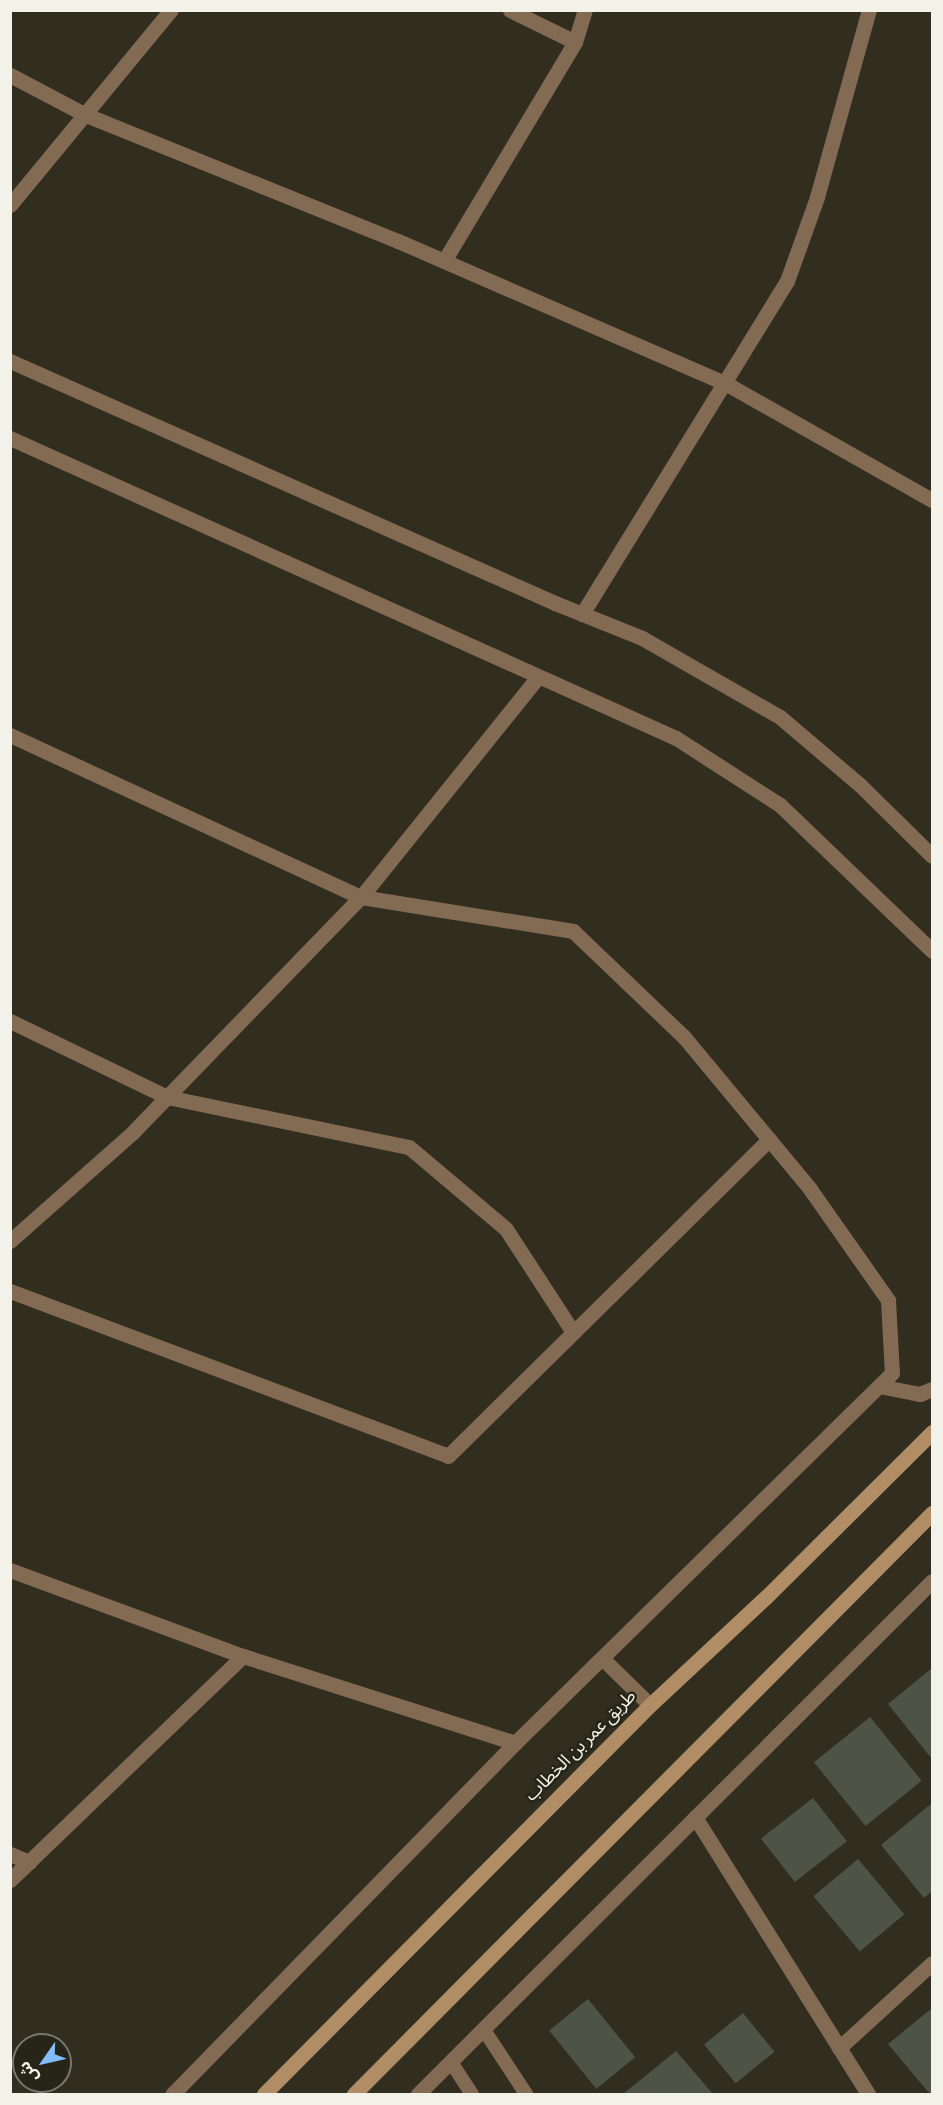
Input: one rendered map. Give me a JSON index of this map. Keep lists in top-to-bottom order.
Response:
{
  "streets": {
    "main road": ["طريق عمر بن الخطاب"]
  },
  "north": "bottom left"
}
